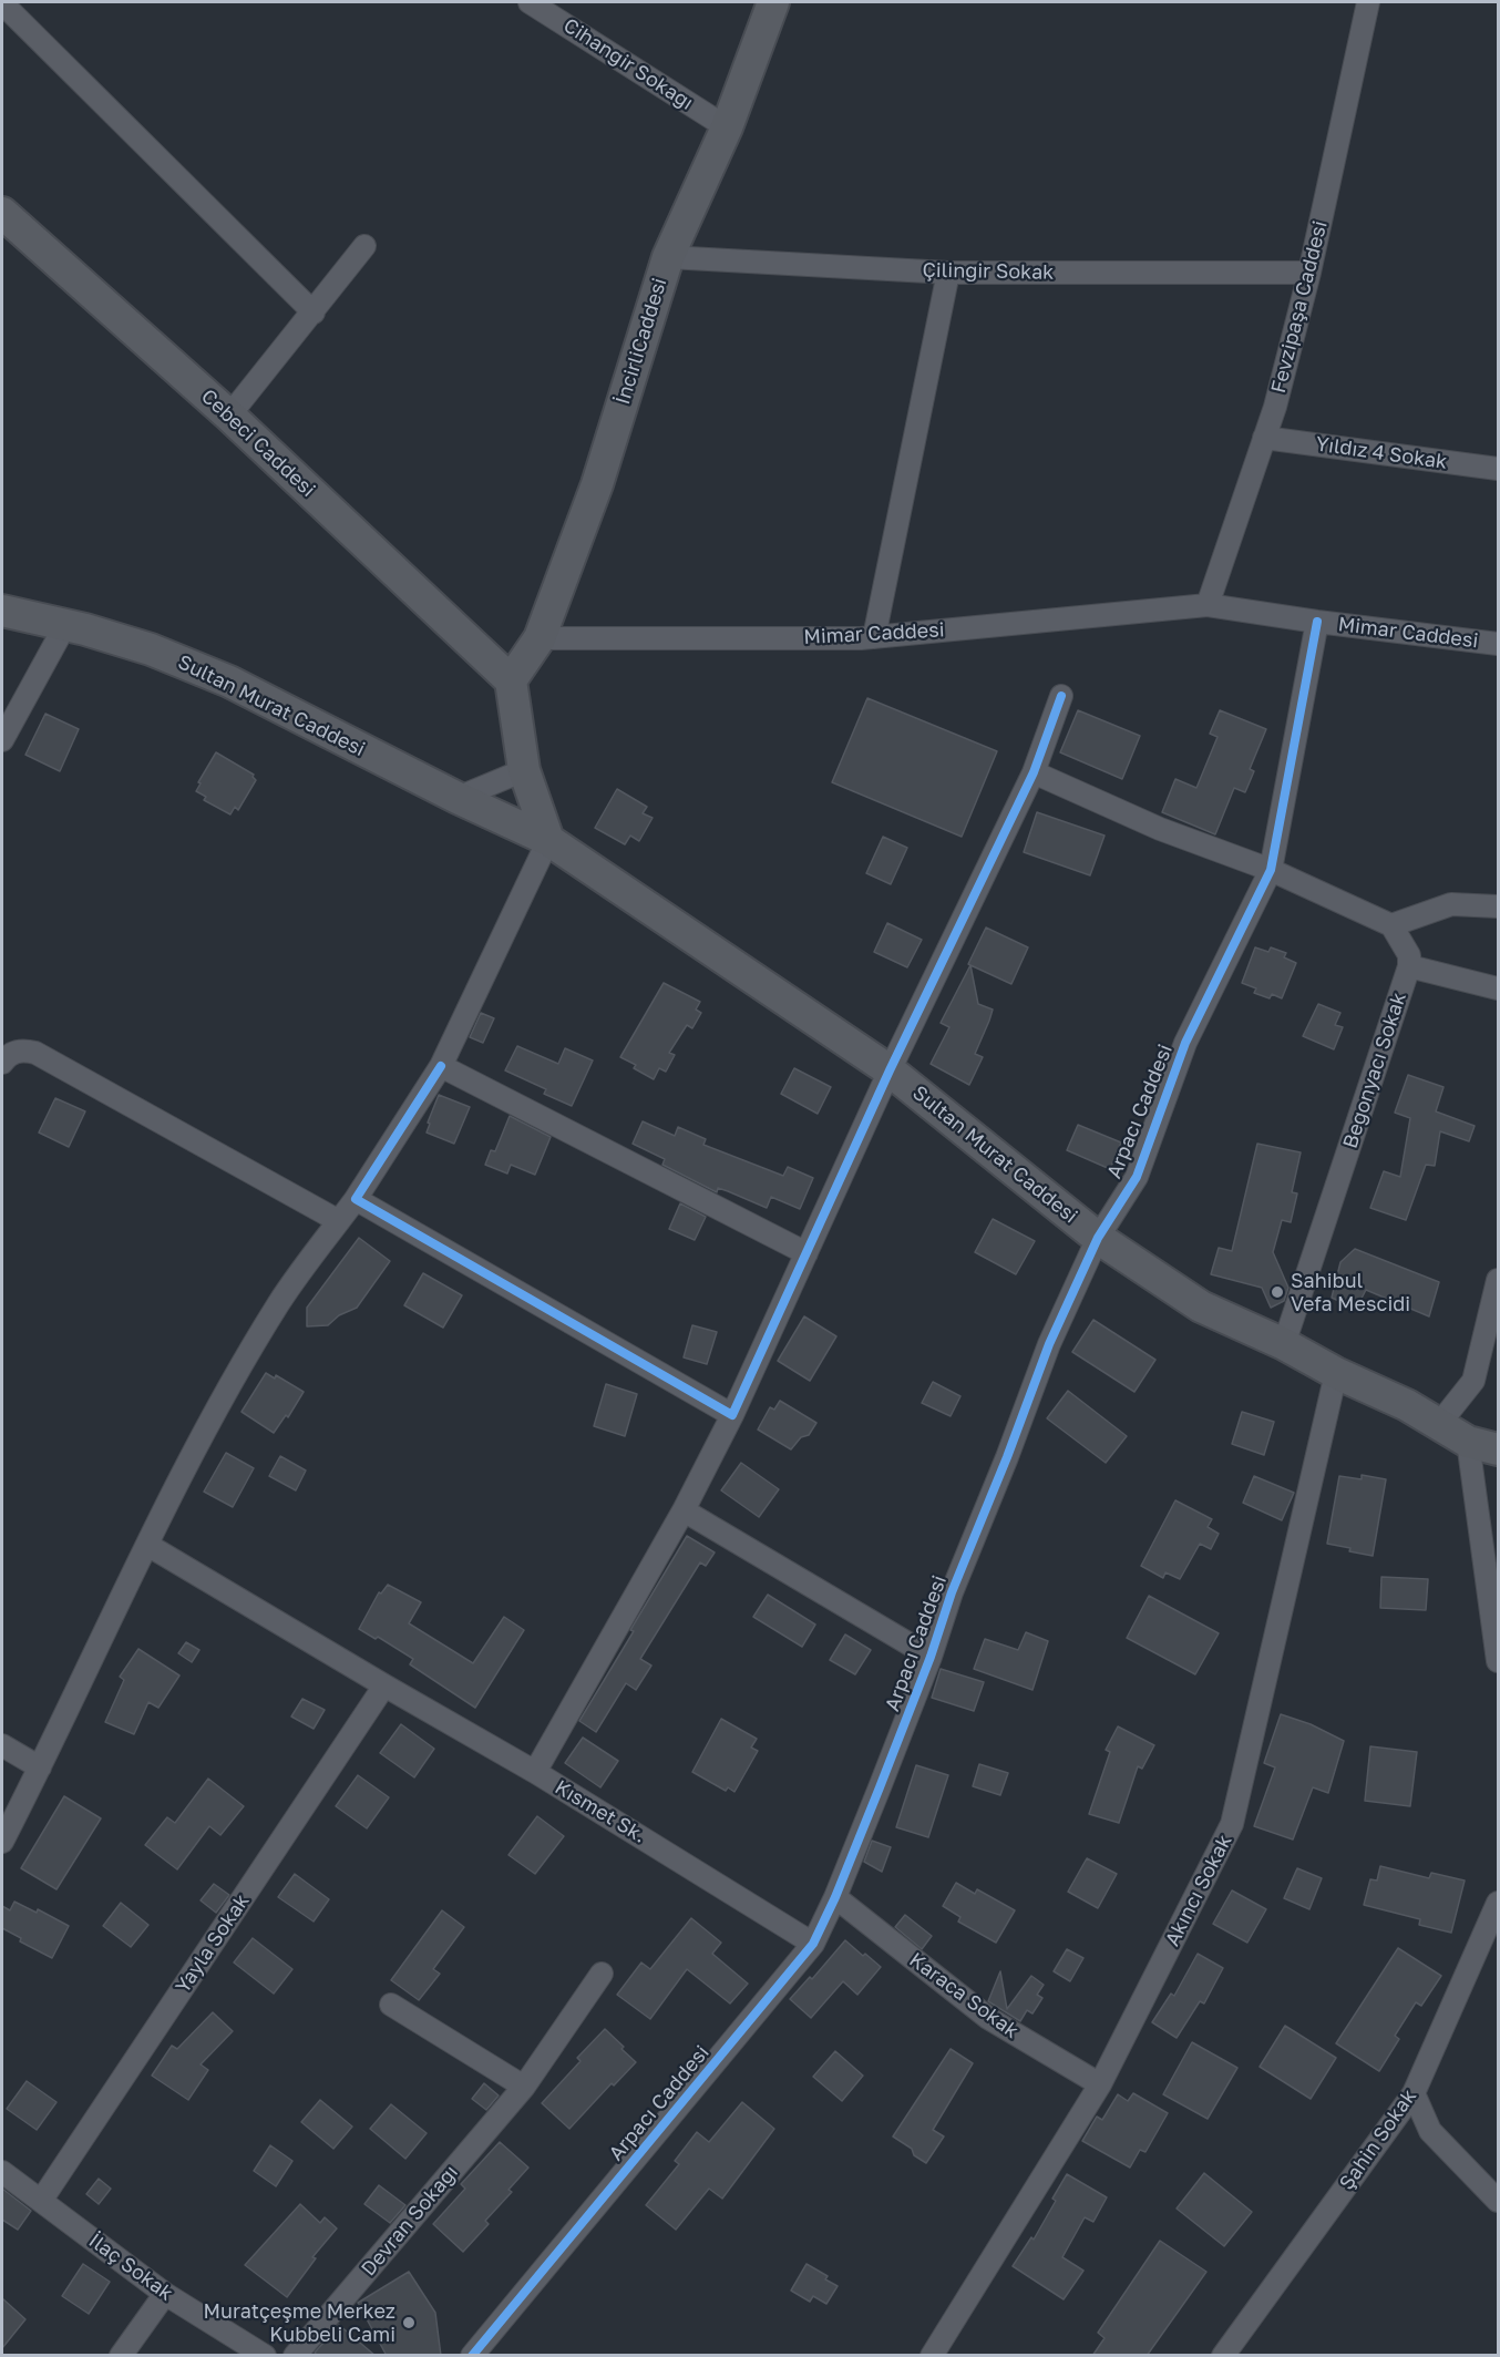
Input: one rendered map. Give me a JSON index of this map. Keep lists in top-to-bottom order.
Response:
{
  "streets": {
    "street": [
      "Cihangir Sokağı",
      "Çilingir Sokak",
      "Fevzipaşa Caddesi",
      "İncirliCaddesi",
      "Cebeci Caddesi",
      "Yıldız 4 Sokak",
      "Mimar Caddesi",
      "Sultan Murat Caddesi",
      "Begonyacı Sokak",
      "Arpacı Caddesi",
      "Kısmet Sk.",
      "Akıncı Sokak",
      "Yayla Sokak",
      "Karaca Sokak",
      "Şahin Sokak",
      "Devran Sokağı",
      "İlaç Sokak"
    ]
  },
  "crossings": [
    ["Cihangir Sokağı", "İncirliCaddesi"],
    ["Çilingir Sokak", "Fevzipaşa Caddesi"],
    ["Çilingir Sokak", "İncirliCaddesi"],
    ["Fevzipaşa Caddesi", "Yıldız 4 Sokak"],
    ["Fevzipaşa Caddesi", "Mimar Caddesi"],
    ["İncirliCaddesi", "Cebeci Caddesi"],
    ["İncirliCaddesi", "Mimar Caddesi"],
    ["Mimar Caddesi", "Arpacı Caddesi"],
    ["Sultan Murat Caddesi", "Begonyacı Sokak"],
    ["Sultan Murat Caddesi", "Arpacı Caddesi"],
    ["Sultan Murat Caddesi", "Akıncı Sokak"],
    ["Arpacı Caddesi", "Kısmet Sk."],
    ["Arpacı Caddesi", "Karaca Sokak"],
    ["Kısmet Sk.", "Yayla Sokak"],
    ["Akıncı Sokak", "Karaca Sokak"],
    ["Yayla Sokak", "İlaç Sokak"]
  ],
  "places": ["Sahibul Vefa Mescidi", "Muratçeşme Merkez Kubbeli Cami"]
}
